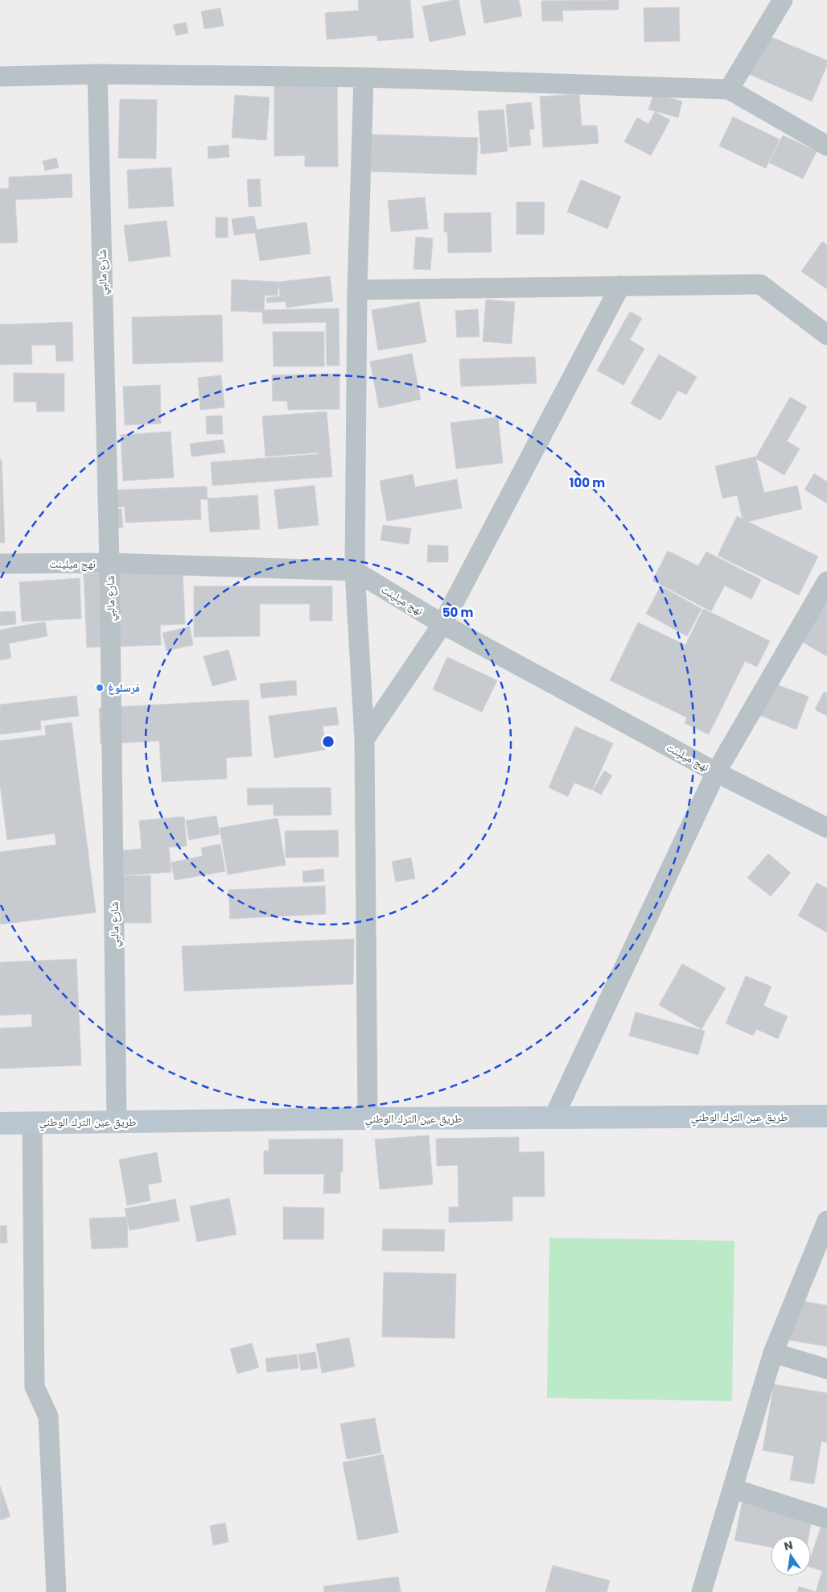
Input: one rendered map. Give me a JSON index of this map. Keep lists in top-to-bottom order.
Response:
{
  "streets": {
    "main road": ["طريق عين الترك الوطني"],
    "street": ["شارع مالبي", "نهج ميلينت"]
  },
  "crossings": [
    ["شارع مالبي", "نهج ميلينت"],
    ["شارع مالبي", "طريق عين الترك الوطني"]
  ],
  "places": ["فرسلوغ"],
  "north": "top",
  "rings": ["100 m", "50 m"]
}
